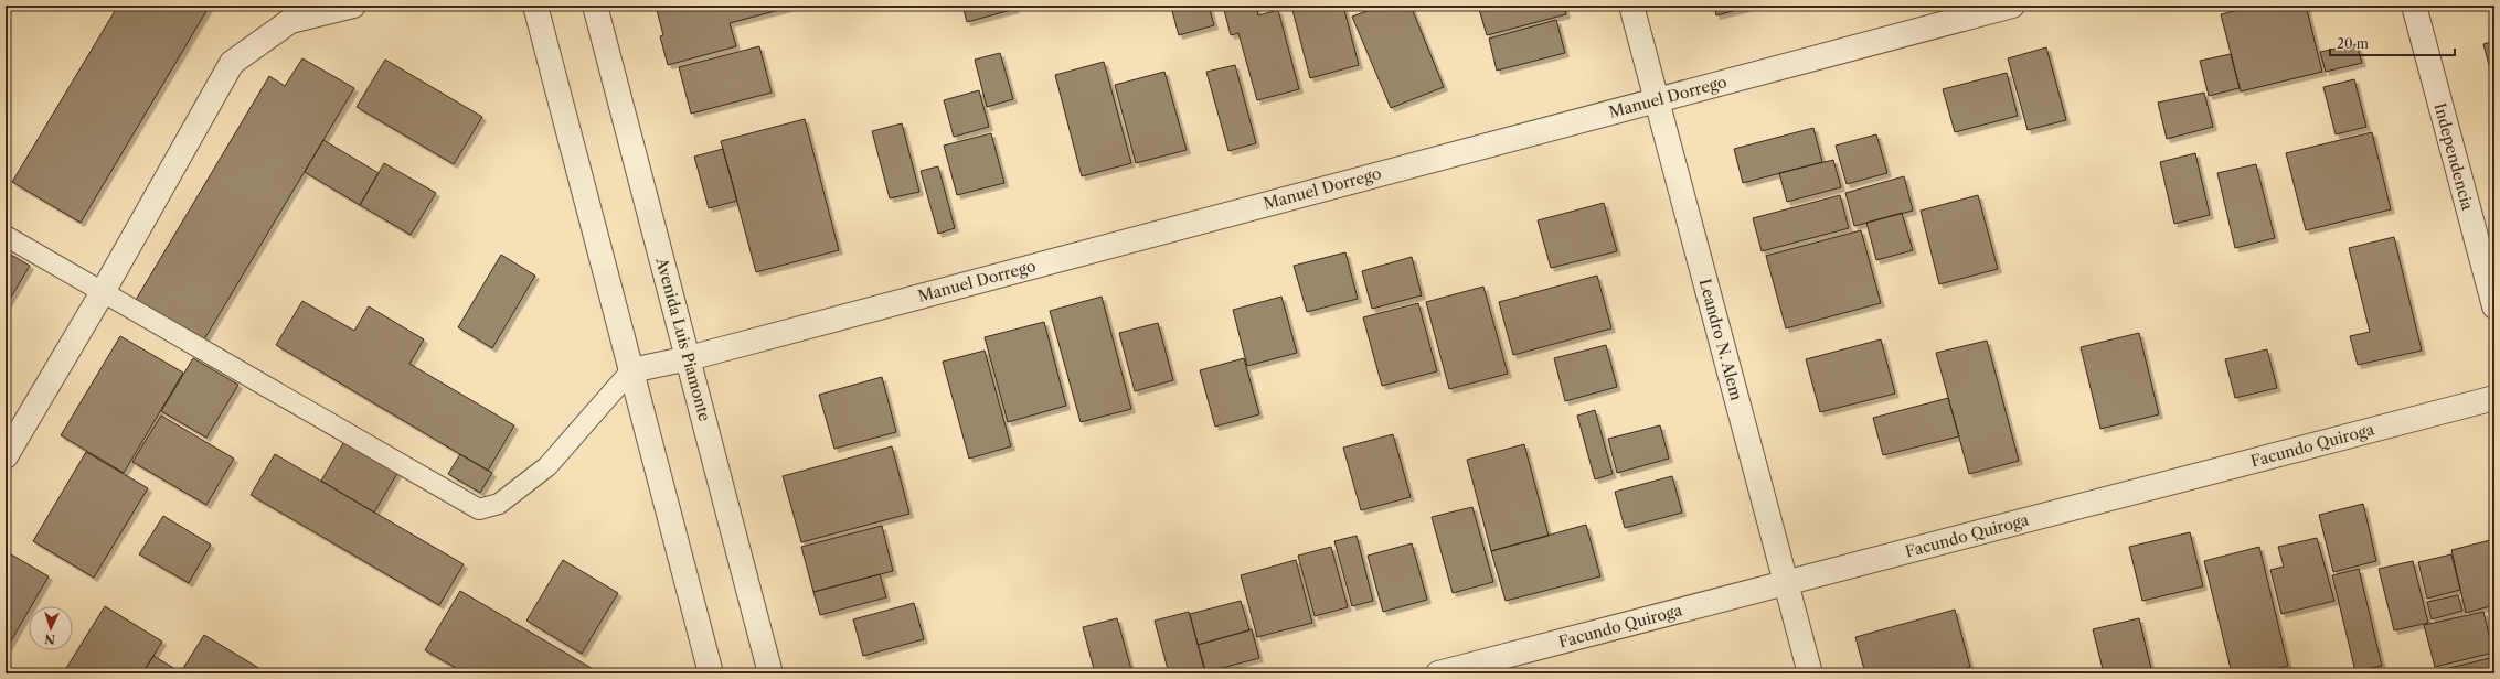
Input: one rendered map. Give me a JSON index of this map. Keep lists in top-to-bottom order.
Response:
{
  "streets": {
    "street": [
      "Manuel Dorrego",
      "Independencia",
      "Avenida Luis Piamonte",
      "Leandro N. Alem",
      "Facundo Quiroga"
    ]
  },
  "crossings": [
    ["Manuel Dorrego", "Avenida Luis Piamonte"],
    ["Manuel Dorrego", "Leandro N. Alem"],
    ["Leandro N. Alem", "Facundo Quiroga"]
  ],
  "scale_bar": "20 m",
  "north": "bottom"
}
